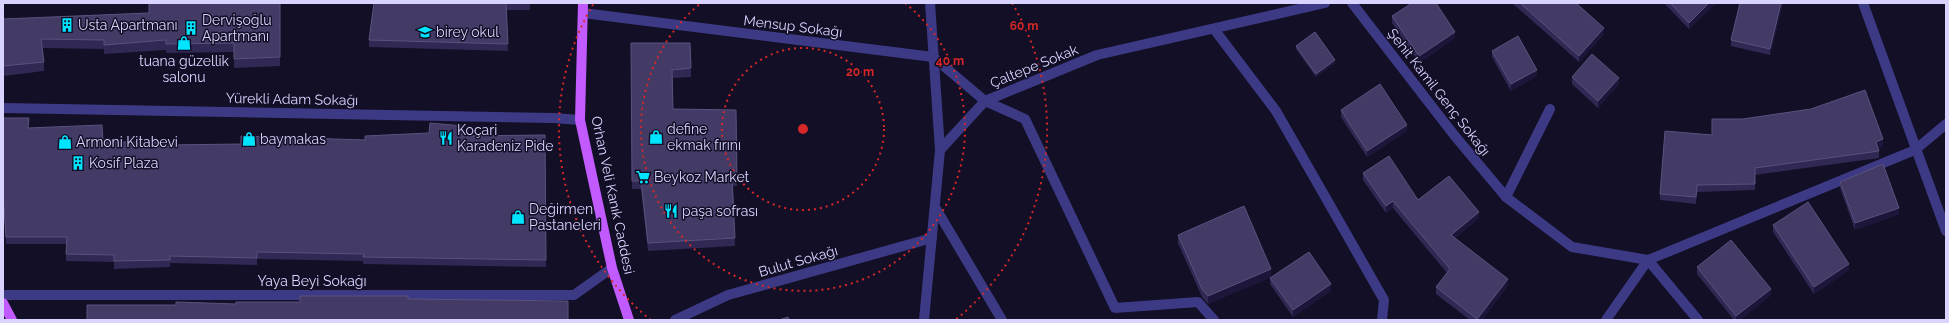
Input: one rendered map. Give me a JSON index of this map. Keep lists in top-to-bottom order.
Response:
{
  "streets": {
    "main road": ["Orhan Veli Kanık Caddesi"],
    "street": [
      "Mensup Sokağı",
      "Çaltepe Sokak",
      "Şehit Kamil Genç Sokağı",
      "Yürekli Adam Sokağı",
      "Bulut Sokağı",
      "Yaya Beyi Sokağı"
    ]
  },
  "crossings": [
    ["Mensup Sokağı", "Orhan Veli Kanık Caddesi"],
    ["Yürekli Adam Sokağı", "Orhan Veli Kanık Caddesi"],
    ["Orhan Veli Kanık Caddesi", "Yaya Beyi Sokağı"]
  ],
  "places": {
    "building": ["Usta Apartmanı", "Dervişoğlu Apartmanı", "Kosif Plaza"],
    "school or university": ["birey okul"],
    "shop": [
      "tuana güzellik salonu",
      "define ekmak fırını",
      "baymakas",
      "Armoni Kitabevi",
      "Değirmen Pastaneleri"
    ],
    "restaurant": ["Koçari Karadeniz Pide", "paşa sofrası"],
    "supermarket": ["Beykoz Market"]
  },
  "rings": ["60 m", "40 m", "20 m"]
}
